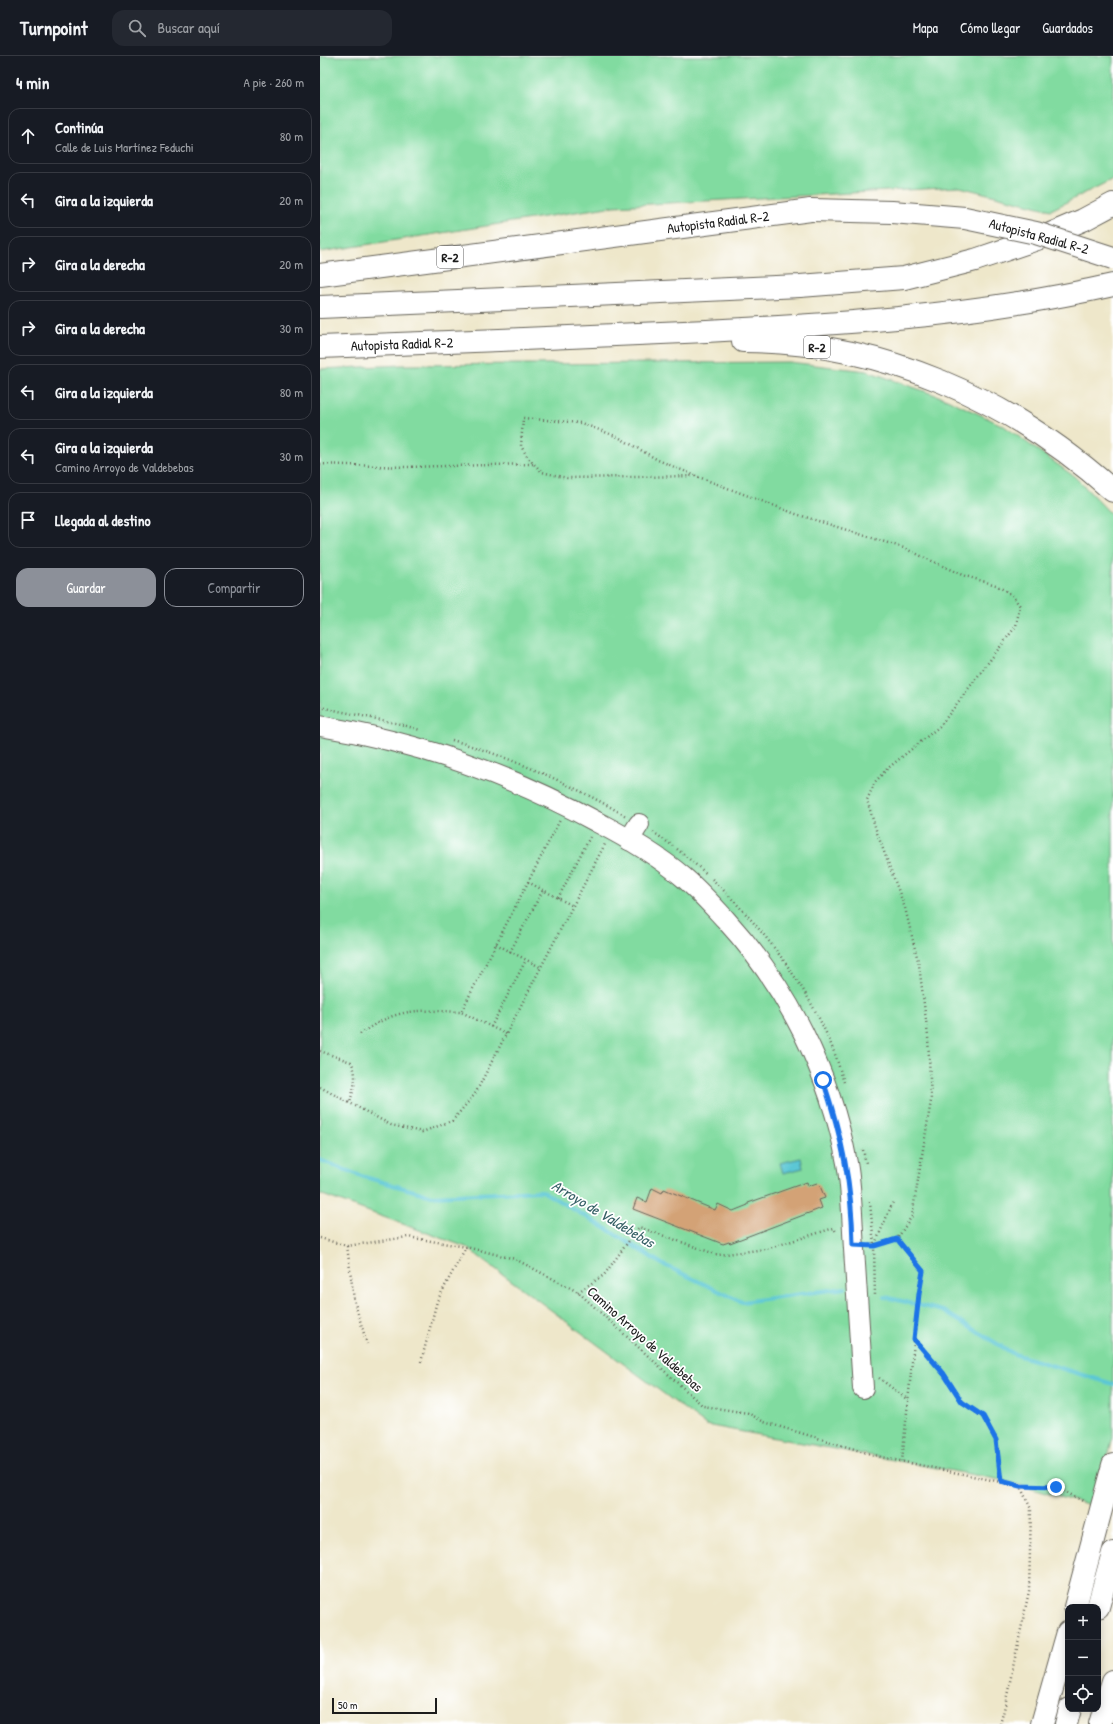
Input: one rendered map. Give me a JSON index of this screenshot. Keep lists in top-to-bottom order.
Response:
{
  "streets": {
    "highway": ["Autopista Radial R-2", "R-2"],
    "path": ["Camino Arroyo de Valdebebas"]
  },
  "water": ["Arroyo de Valdebebas"],
  "scale_bar": "50 m",
  "page": {
    "header": "Turnpoint",
    "search": "Buscar aquí",
    "nav": ["Mapa", "Cómo llegar", "Guardados"],
    "heading": ["4 min", "A pie · 260 m"],
    "list": [
      ["Continúa", "Calle de Luis Martínez Feduchi", "80 m"],
      ["Gira a la izquierda", "20 m"],
      ["Gira a la derecha", "20 m"],
      ["Gira a la derecha", "30 m"],
      ["Gira a la izquierda", "80 m"],
      ["Gira a la izquierda", "Camino Arroyo de Valdebebas", "30 m"],
      "Llegada al destino"
    ],
    "buttons": ["Guardar", "Compartir"],
    "map_buttons": ["+", "−"],
    "scale": "50 m"
  }
}
